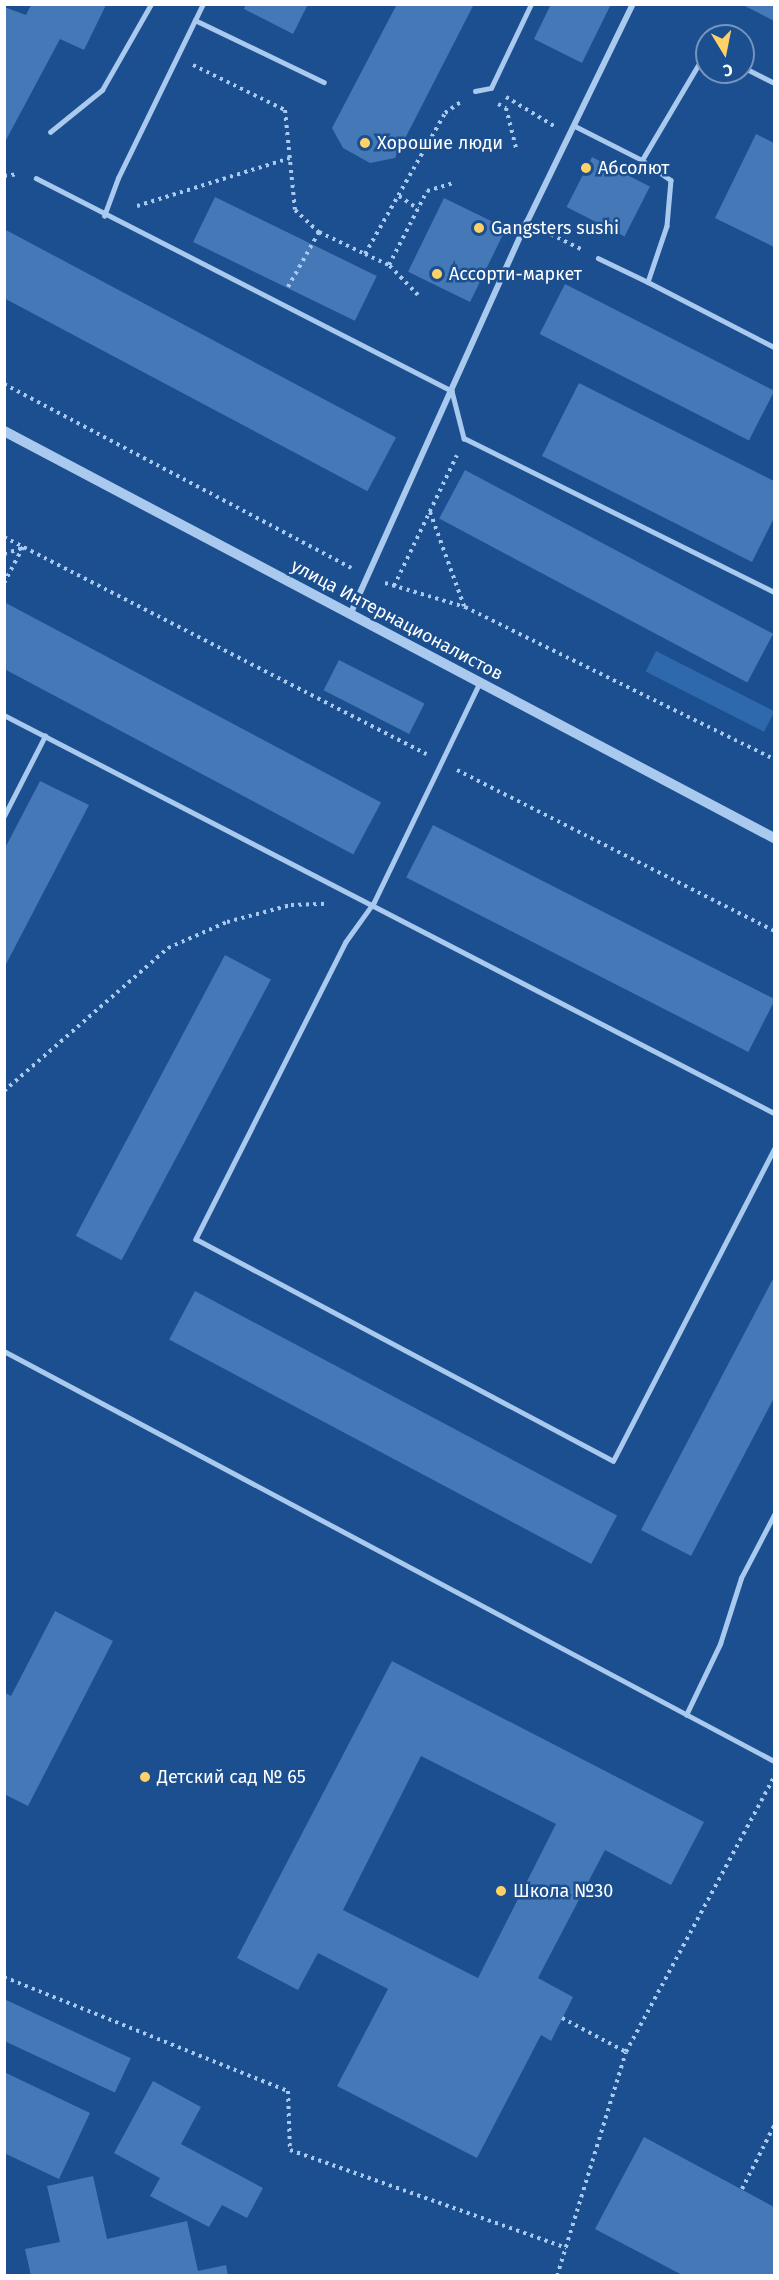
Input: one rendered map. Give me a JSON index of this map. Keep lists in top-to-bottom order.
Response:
{
  "streets": {
    "street": ["улица Интернационалистов"]
  },
  "places": [
    "Хорошие люди",
    "Абсолют",
    "Gangsters sushi",
    "Ассорти-маркет",
    "Детский сад № 65",
    "Школа №30"
  ],
  "north": "bottom"
}
